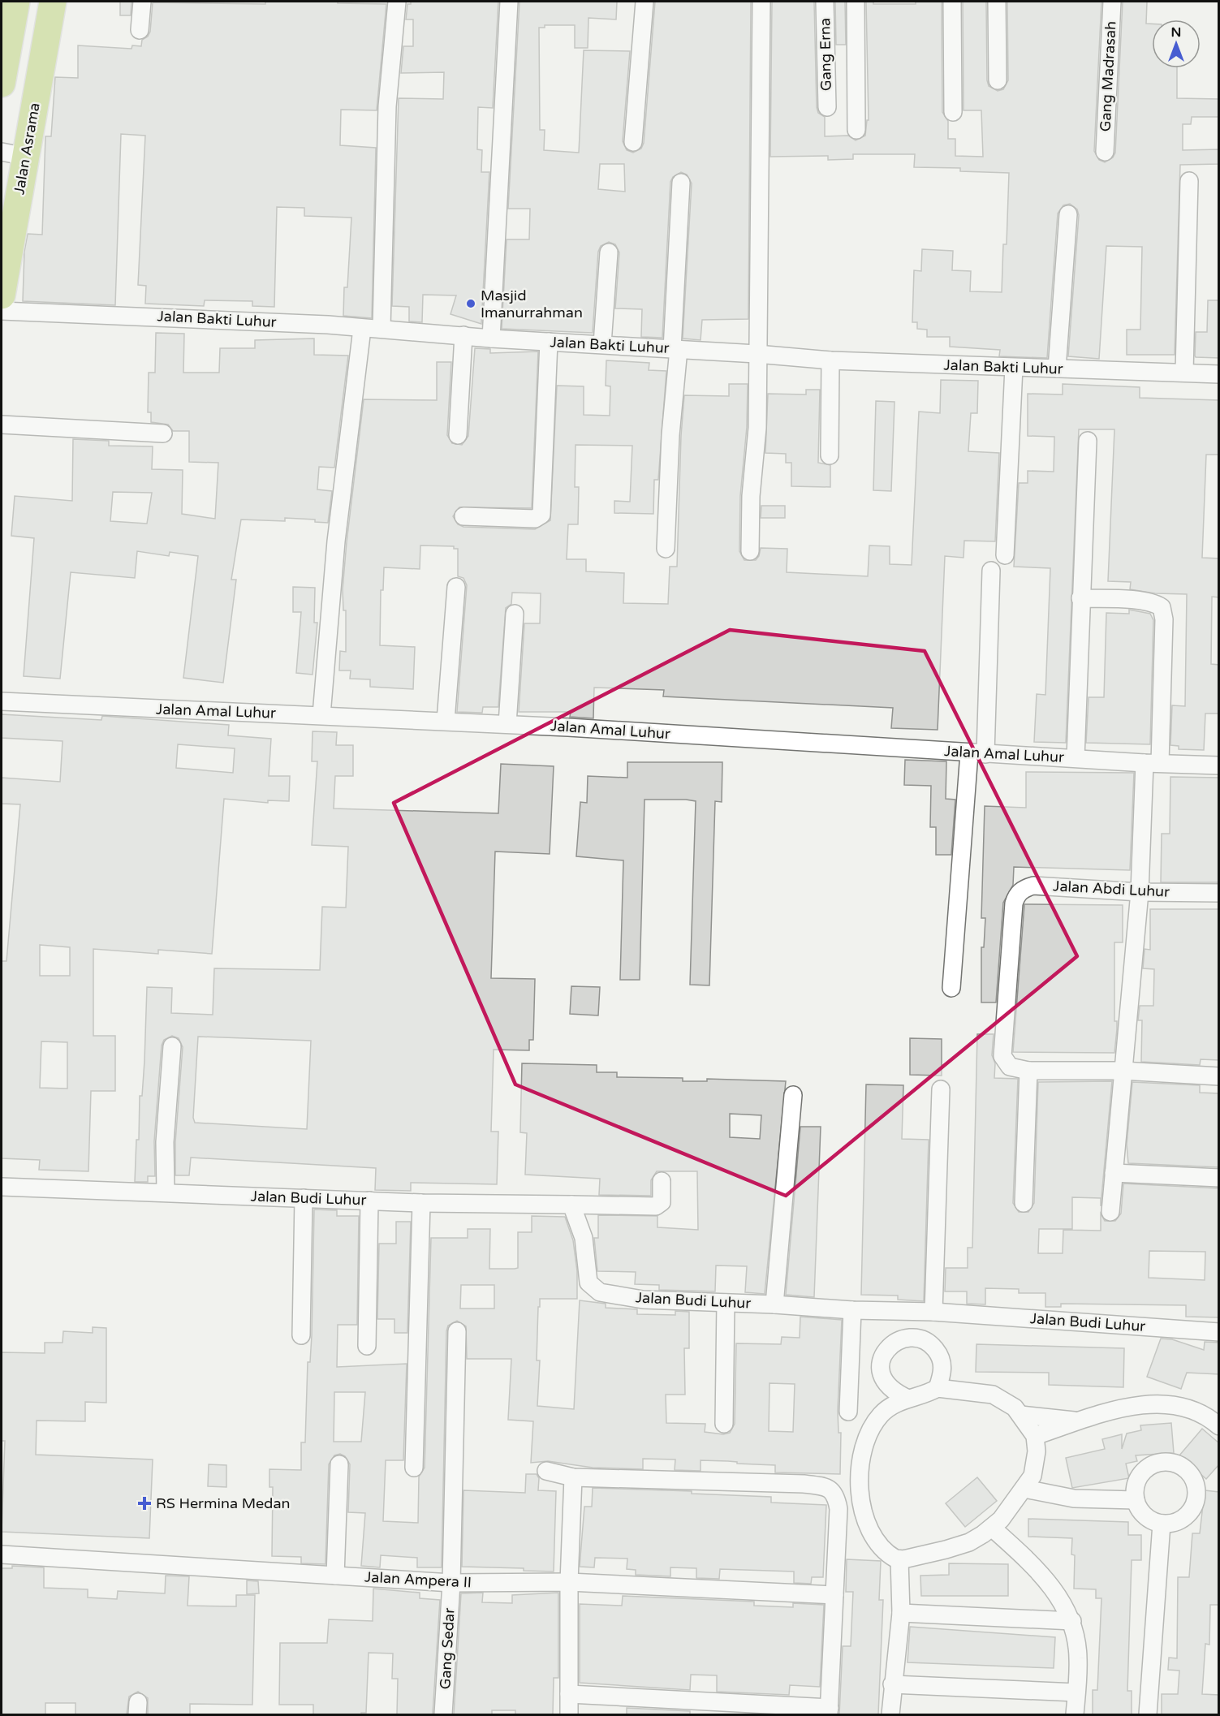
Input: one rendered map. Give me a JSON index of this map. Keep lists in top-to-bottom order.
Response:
{
  "streets": {
    "highway": ["Jalan Asrama"],
    "street": [
      "Gang Erna",
      "Gang Madrasah",
      "Jalan Bakti Luhur",
      "Jalan Amal Luhur",
      "Jalan Abdi Luhur",
      "Jalan Budi Luhur",
      "Jalan Ampera II",
      "Gang Sedar"
    ]
  },
  "crossings": [
    ["Jalan Ampera II", "Gang Sedar"]
  ],
  "places": {
    "other": ["Masjid Imanurrahman"],
    "health": ["RS Hermina Medan"]
  },
  "north": "top"
}
